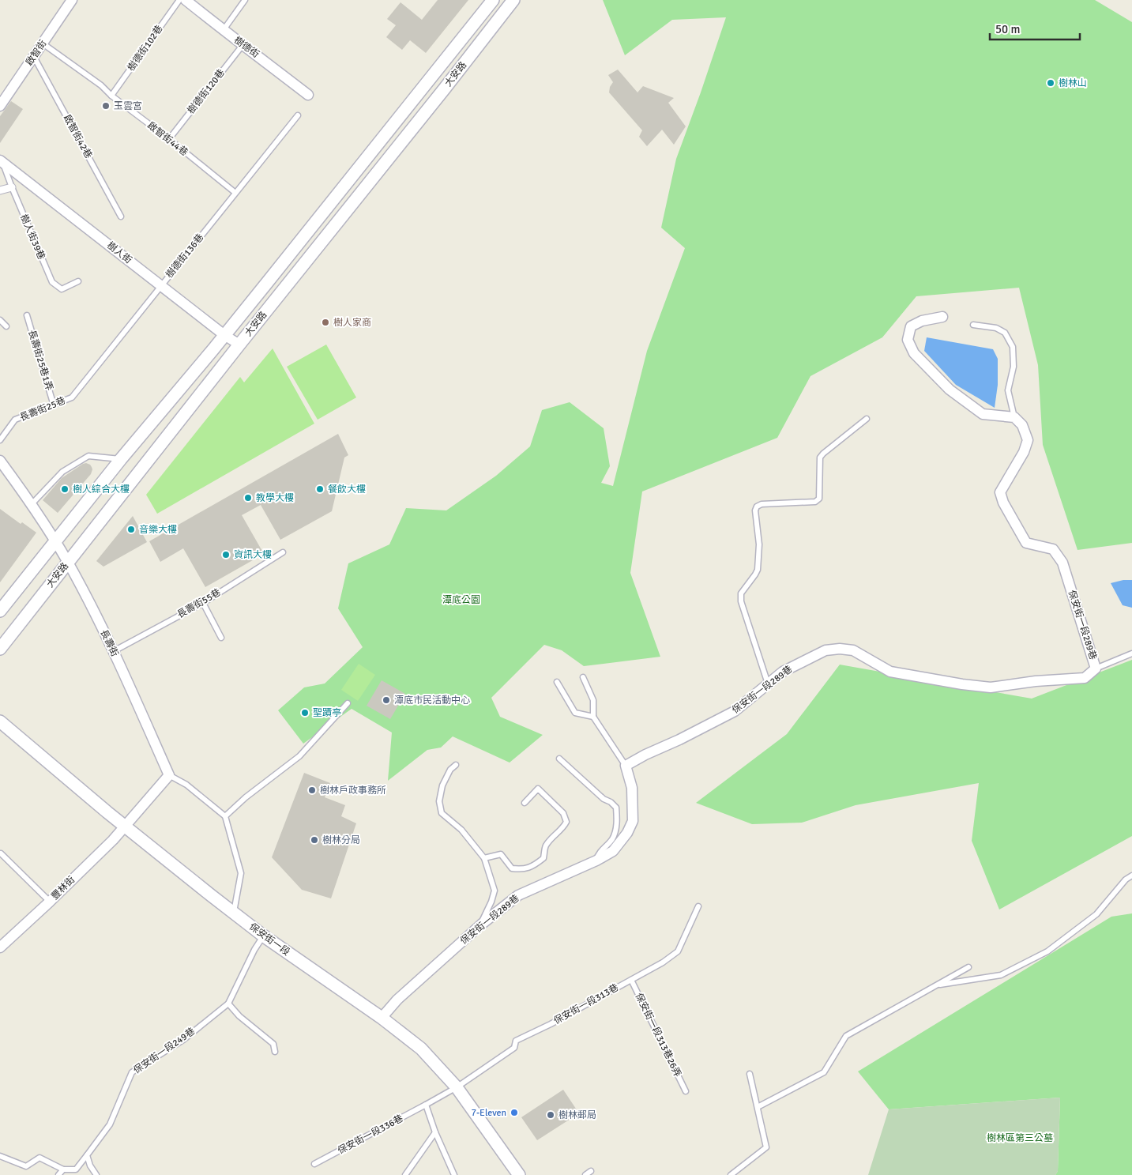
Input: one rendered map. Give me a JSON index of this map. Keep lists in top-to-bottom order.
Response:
{
  "streets": {
    "street": [
      "樹德街",
      "啟智街",
      "大安路",
      "樹人街",
      "保安街一段289巷",
      "長壽街",
      "豐林街",
      "保安街一段"
    ],
    "lane": [
      "樹德街102巷",
      "樹德街120巷",
      "啟智街42巷",
      "啟智街44巷",
      "樹人街39巷",
      "樹德街136巷",
      "長壽街25巷1弄",
      "長壽街25巷",
      "長壽街55巷",
      "保安街一段313巷",
      "保安街一段313巷26弄",
      "保安街一段249巷",
      "保安街一段336巷"
    ]
  },
  "crossings": [
    ["樹德街", "樹德街120巷"],
    ["樹德街102巷", "啟智街44巷"],
    ["啟智街", "啟智街42巷"],
    ["啟智街", "啟智街44巷"],
    ["大安路", "樹人街"],
    ["大安路", "長壽街"],
    ["樹德街120巷", "啟智街44巷"],
    ["啟智街44巷", "樹德街136巷"],
    ["樹人街39巷", "樹人街"],
    ["樹人街", "樹德街136巷"],
    ["樹德街136巷", "長壽街25巷"],
    ["長壽街25巷1弄", "長壽街25巷"],
    ["長壽街55巷", "長壽街"],
    ["保安街一段289巷", "保安街一段"],
    ["豐林街", "保安街一段"],
    ["保安街一段", "保安街一段313巷"],
    ["保安街一段", "保安街一段249巷"],
    ["保安街一段", "保安街一段336巷"],
    ["保安街一段313巷", "保安街一段313巷26弄"],
    ["保安街一段313巷", "保安街一段336巷"]
  ],
  "parks": ["潭底公園", "樹林區第三公墓"],
  "places": [
    "樹林山",
    "玉雲宮",
    "樹人家商",
    "樹人綜合大樓",
    "餐飲大樓",
    "教學大樓",
    "音樂大樓",
    "資訊大樓",
    "潭底市民活動中心",
    "聖蹟亭",
    "樹林戶政事務所",
    "樹林分局",
    "7-Eleven",
    "樹林郵局"
  ],
  "scale_bar": "50 m"
}
